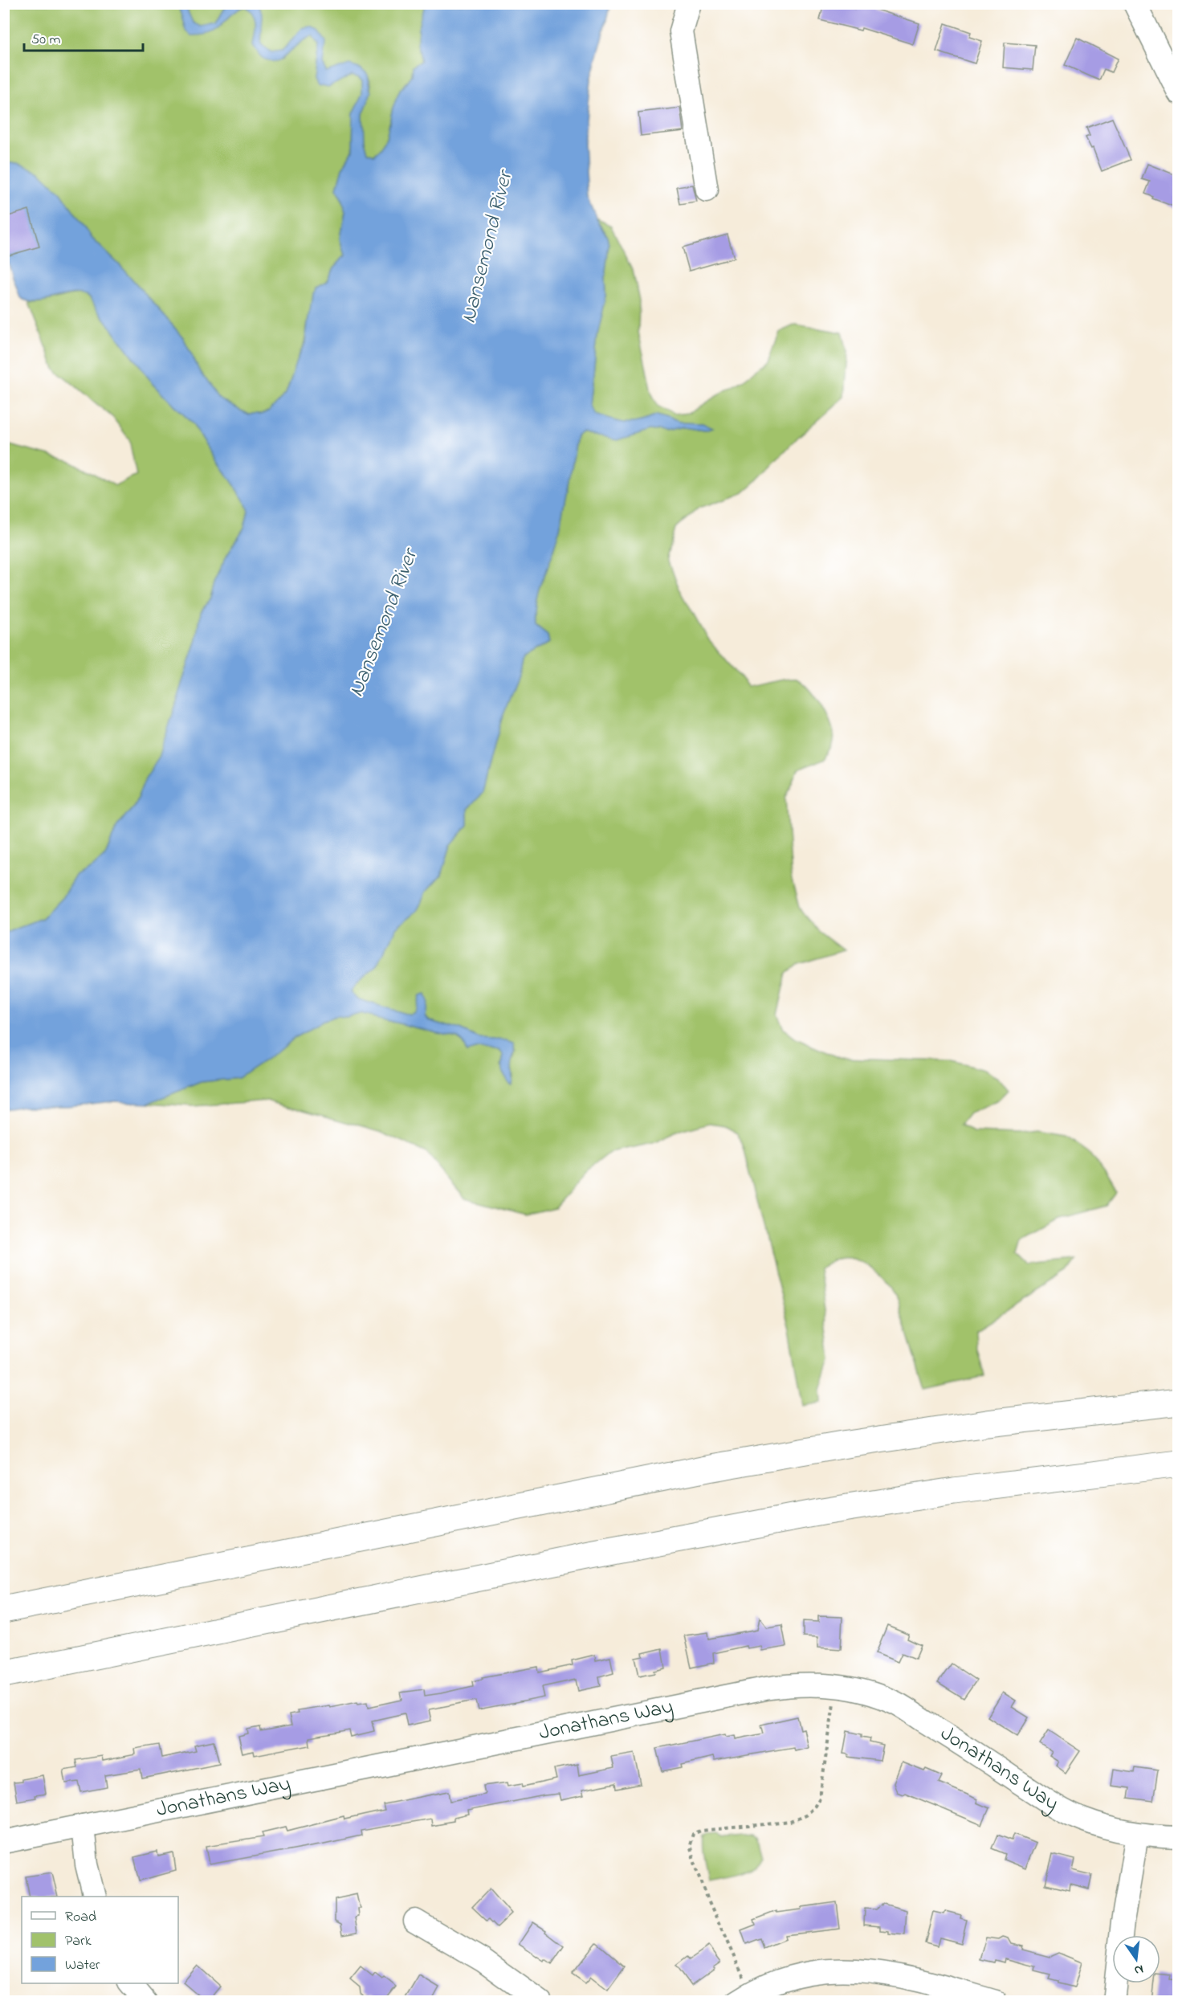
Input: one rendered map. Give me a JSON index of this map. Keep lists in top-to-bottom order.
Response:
{
  "streets": {
    "street": ["Jonathans Way"]
  },
  "water": ["Nansemond River"],
  "legend": ["Road", "Park", "Water"],
  "scale_bar": "50 m",
  "north": "bottom"
}
